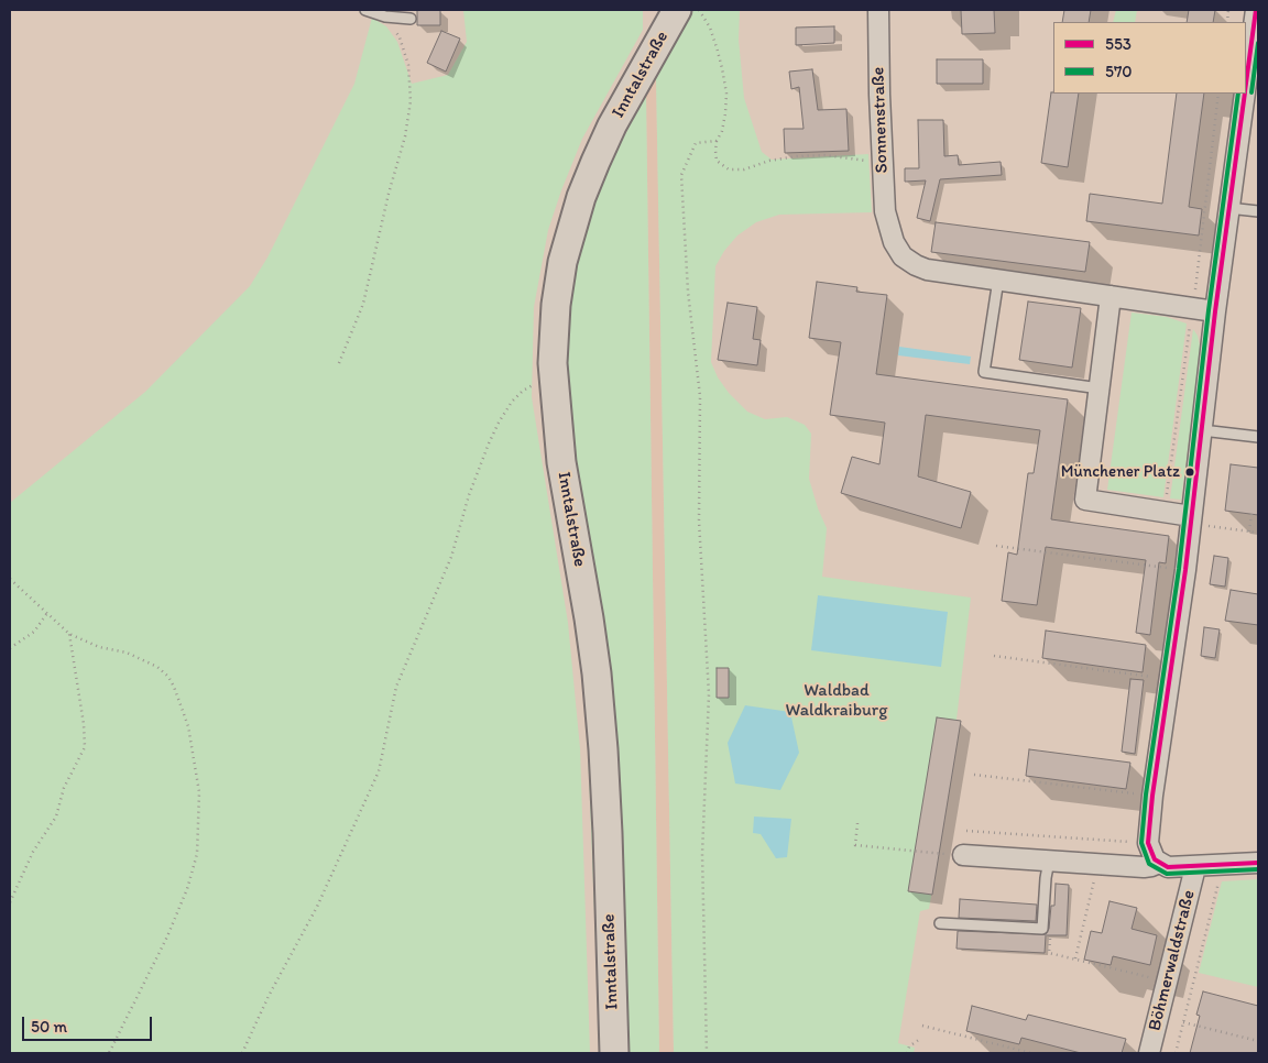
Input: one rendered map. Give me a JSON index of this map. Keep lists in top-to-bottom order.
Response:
{
  "streets": {
    "main road": ["Inntalstraße"],
    "street": ["Sonnenstraße", "Böhmerwaldstraße"]
  },
  "parks": ["Waldbad Waldkraiburg"],
  "places": ["Münchener Platz"],
  "lines": ["transit line 553", "transit line 570"],
  "legend": ["553", "570"],
  "scale_bar": "50 m"
}
